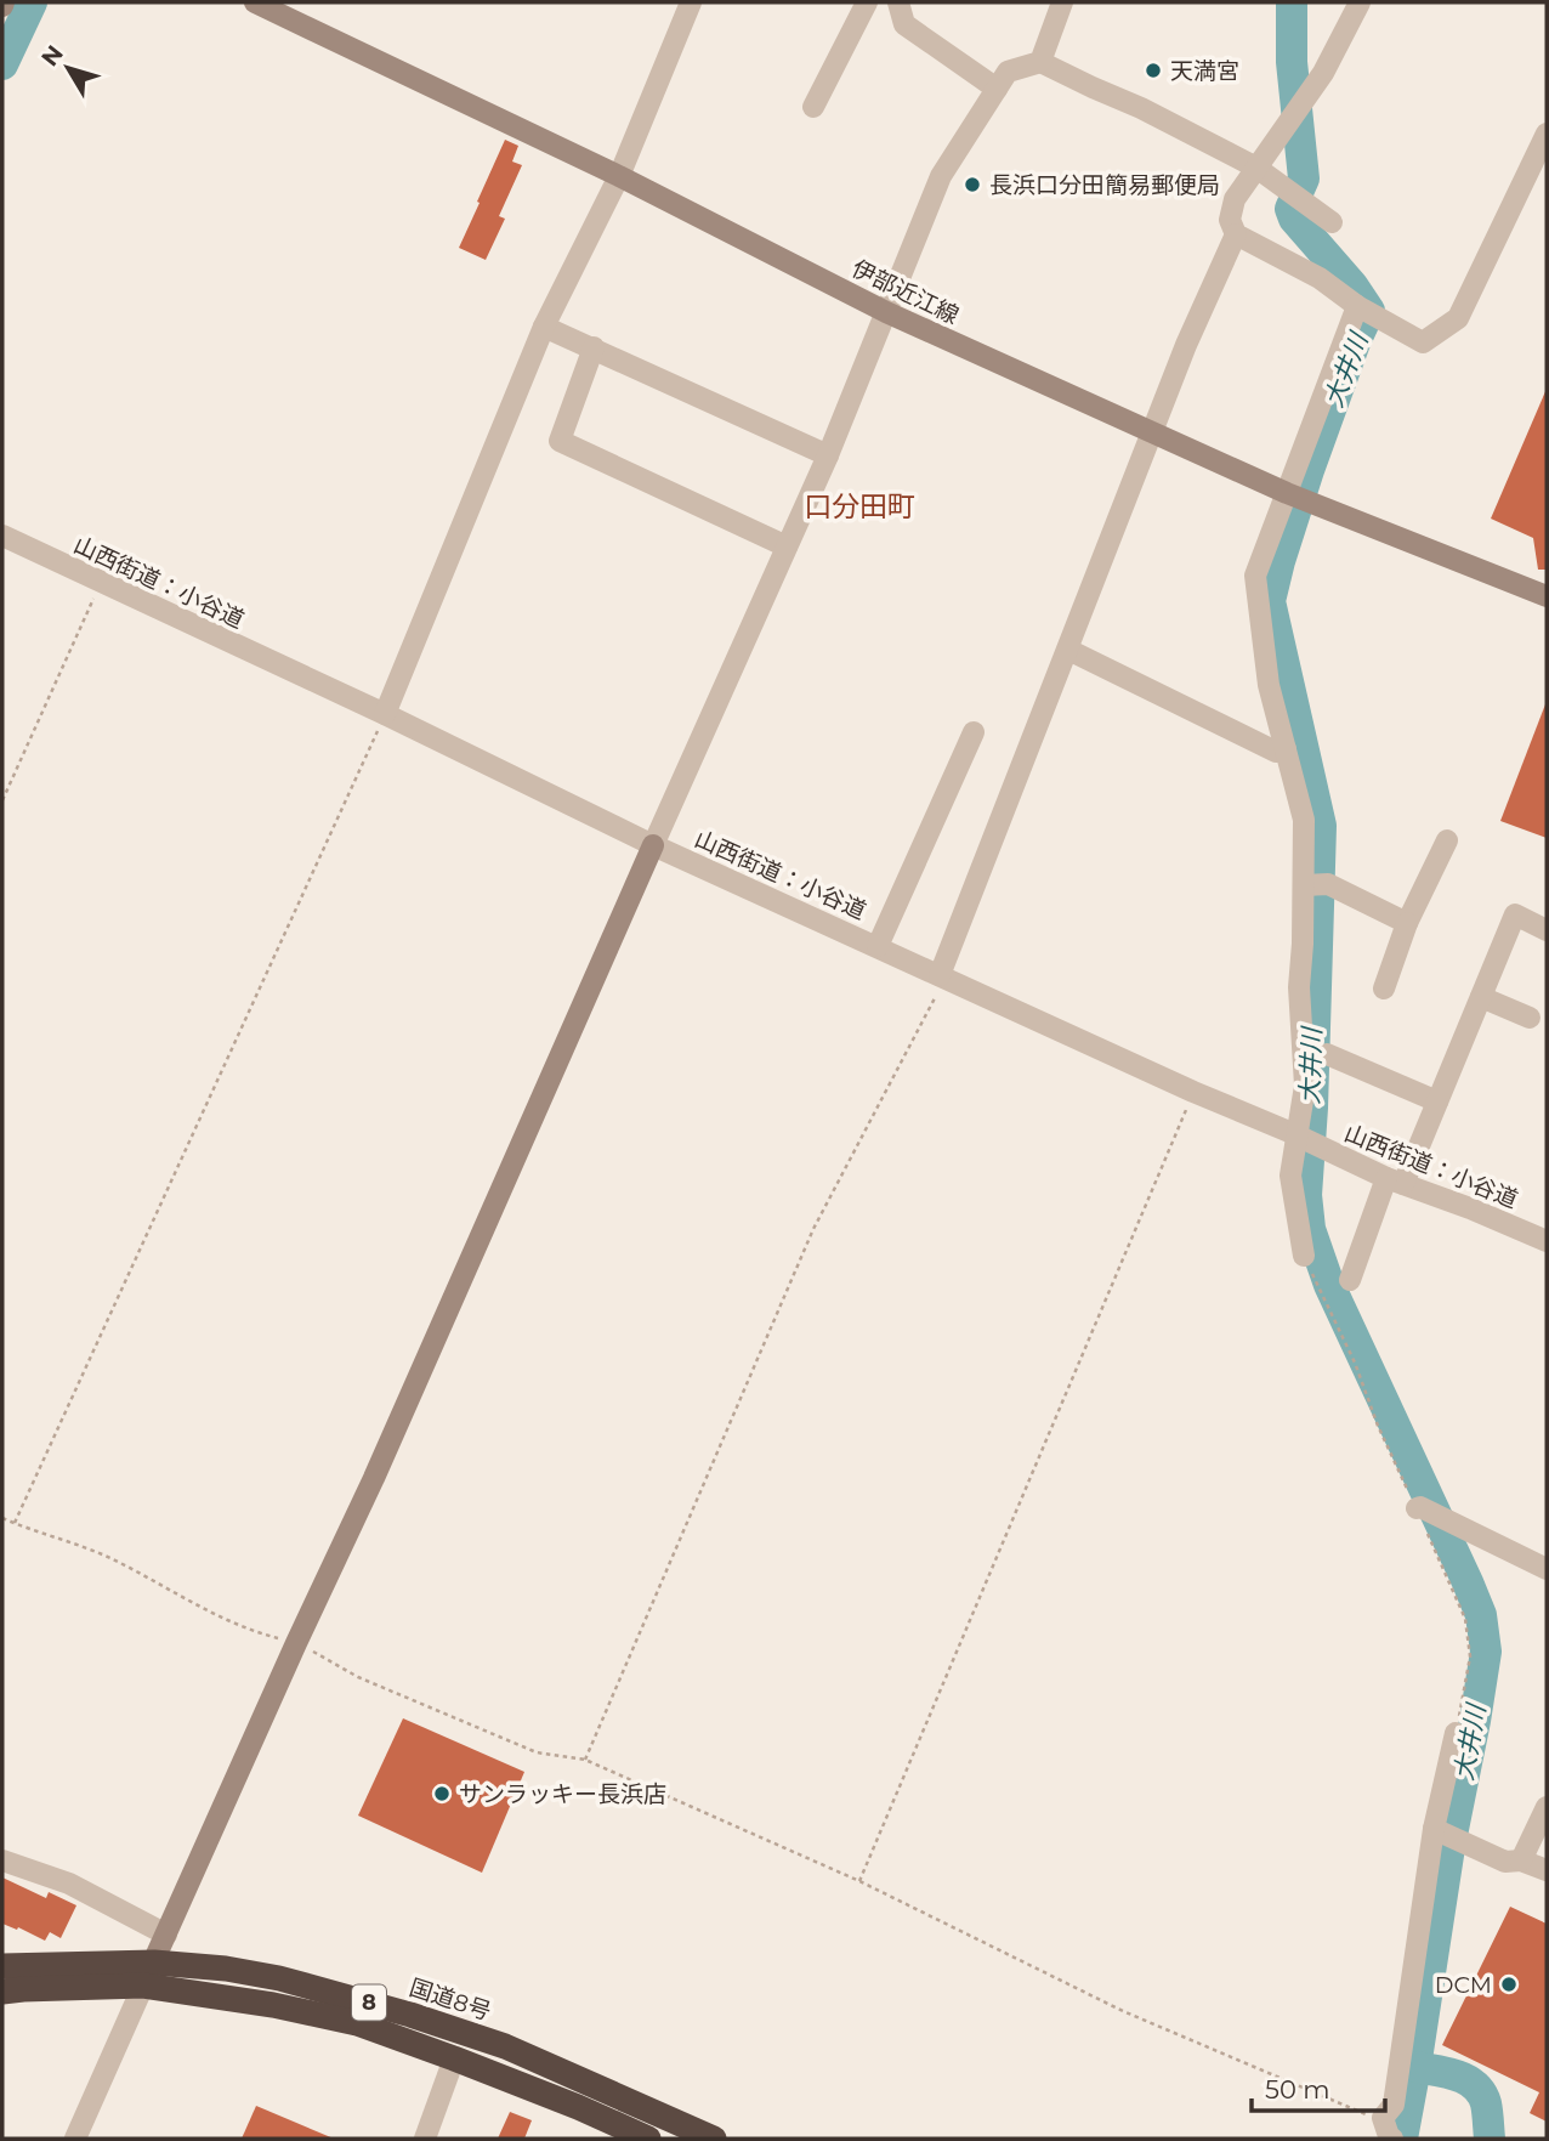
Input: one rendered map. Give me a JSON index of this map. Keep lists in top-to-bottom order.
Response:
{
  "streets": {
    "highway": ["国道8号", "8"],
    "main road": ["伊部近江線"],
    "street": ["山西街道：小谷道"]
  },
  "districts": ["口分田町"],
  "water": ["大井川"],
  "places": [
    "天満宮",
    "長浜口分田簡易郵便局",
    "サンラッキー長浜店",
    "DCM"
  ],
  "scale_bar": "50 m",
  "north": "top left"
}
